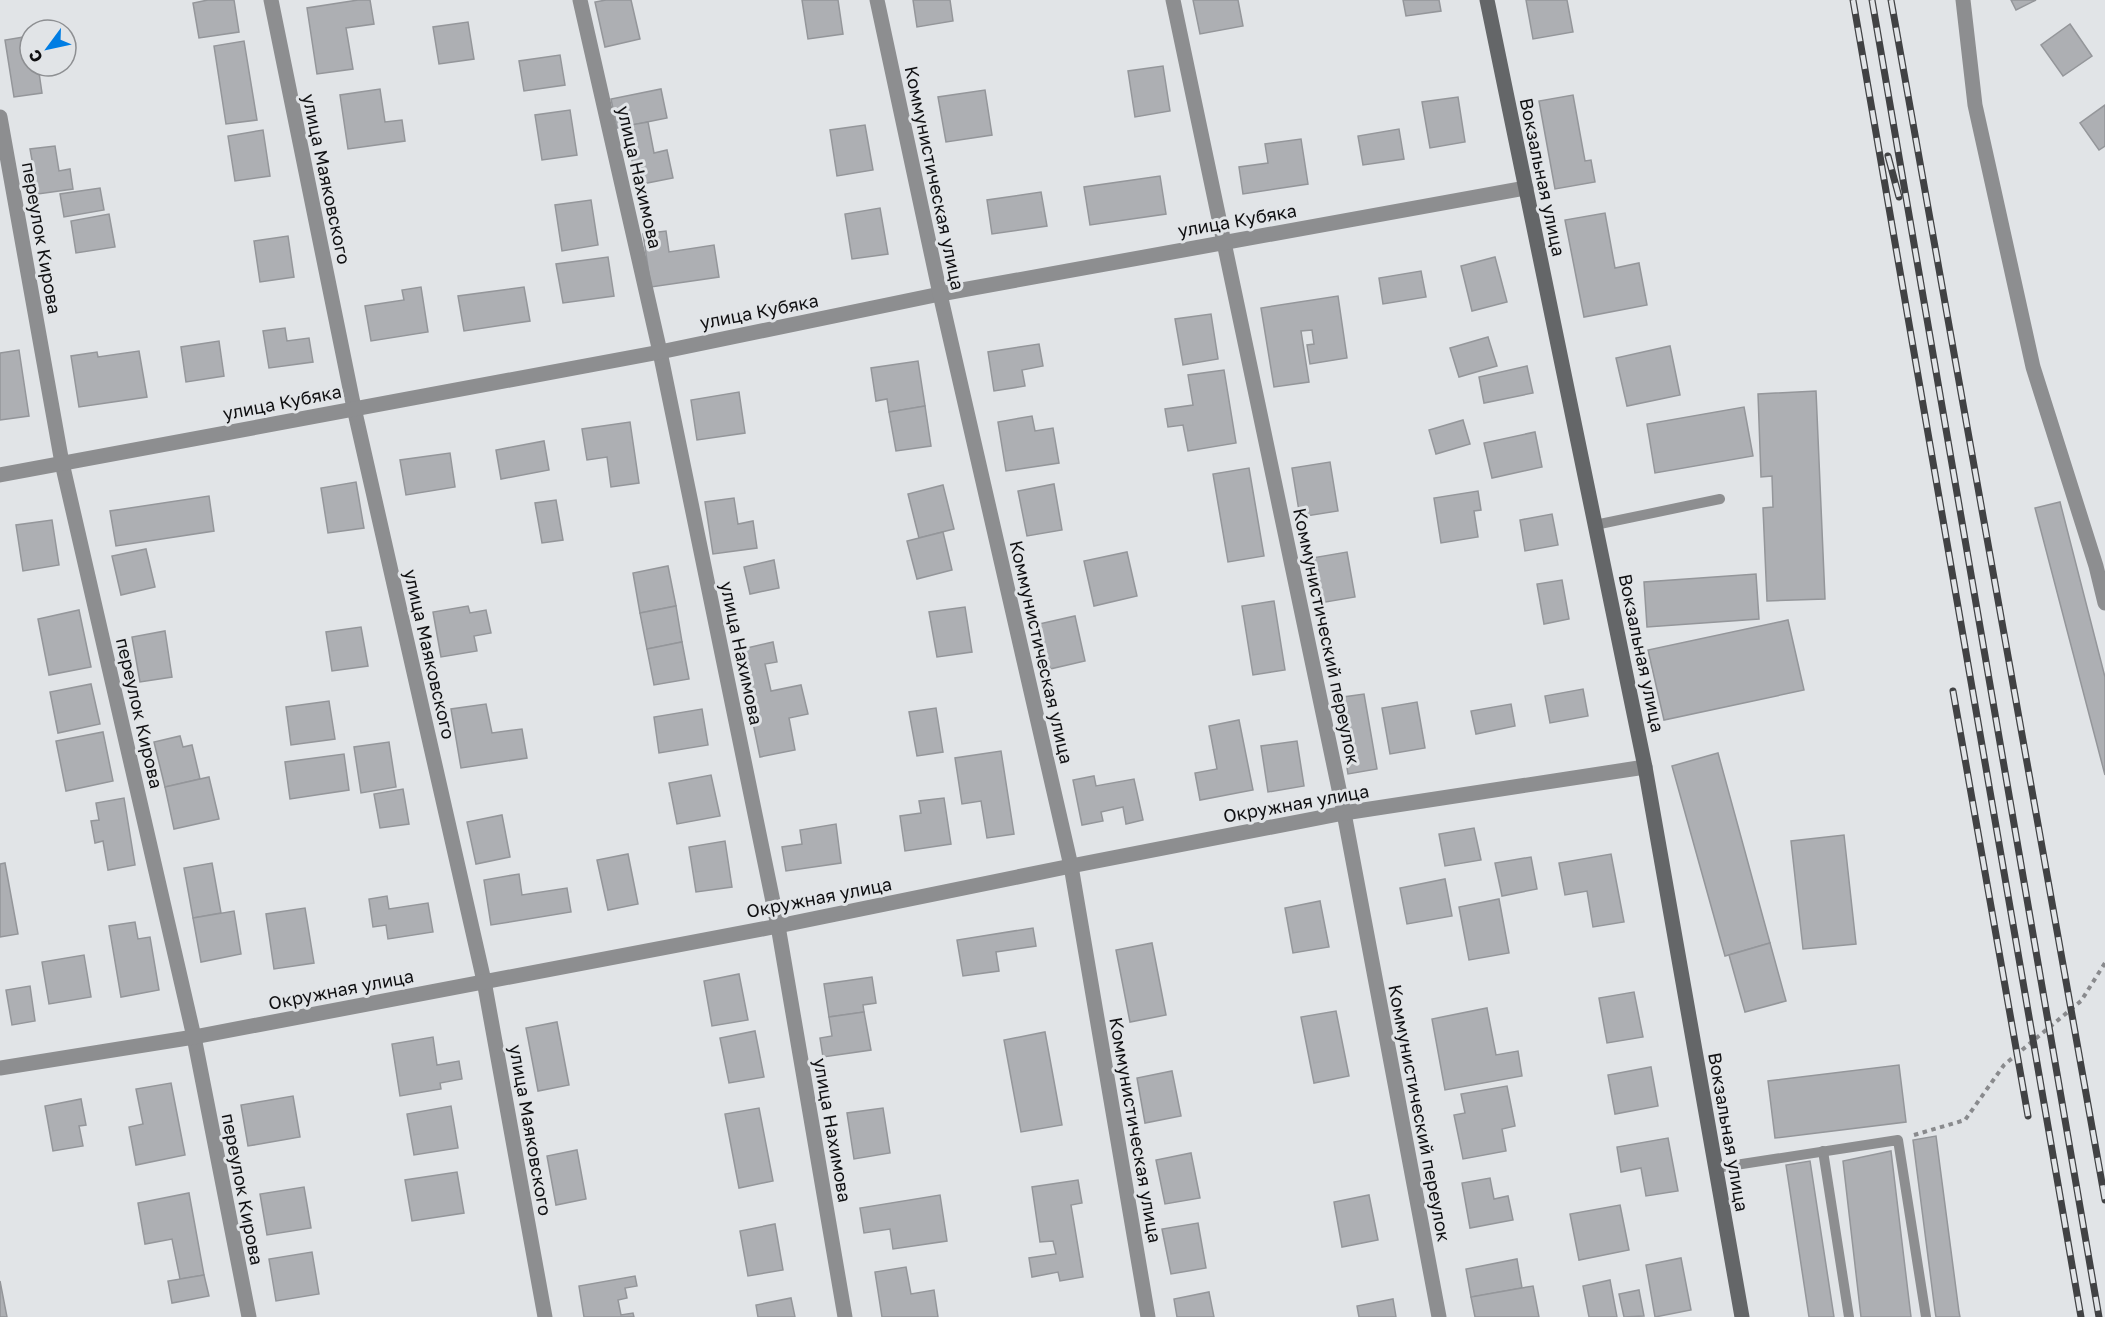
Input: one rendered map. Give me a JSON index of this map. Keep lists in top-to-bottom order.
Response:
{
  "streets": {
    "main road": ["Вокзальная улица"],
    "street": [
      "улица Нахимова",
      "Коммунистическая улица",
      "улица Маяковского",
      "улица Кубяка",
      "переулок Кирова",
      "Коммунистический переулок",
      "Окружная улица"
    ]
  },
  "crossings": [
    ["улица Нахимова", "улица Кубяка"],
    ["улица Нахимова", "Окружная улица"],
    ["Вокзальная улица", "улица Кубяка"],
    ["Вокзальная улица", "Окружная улица"],
    ["Коммунистическая улица", "улица Кубяка"],
    ["Коммунистическая улица", "Окружная улица"],
    ["улица Маяковского", "улица Кубяка"],
    ["улица Маяковского", "Окружная улица"],
    ["улица Кубяка", "переулок Кирова"],
    ["улица Кубяка", "Коммунистический переулок"],
    ["переулок Кирова", "Окружная улица"],
    ["Коммунистический переулок", "Окружная улица"]
  ],
  "north": "bottom left"
}
